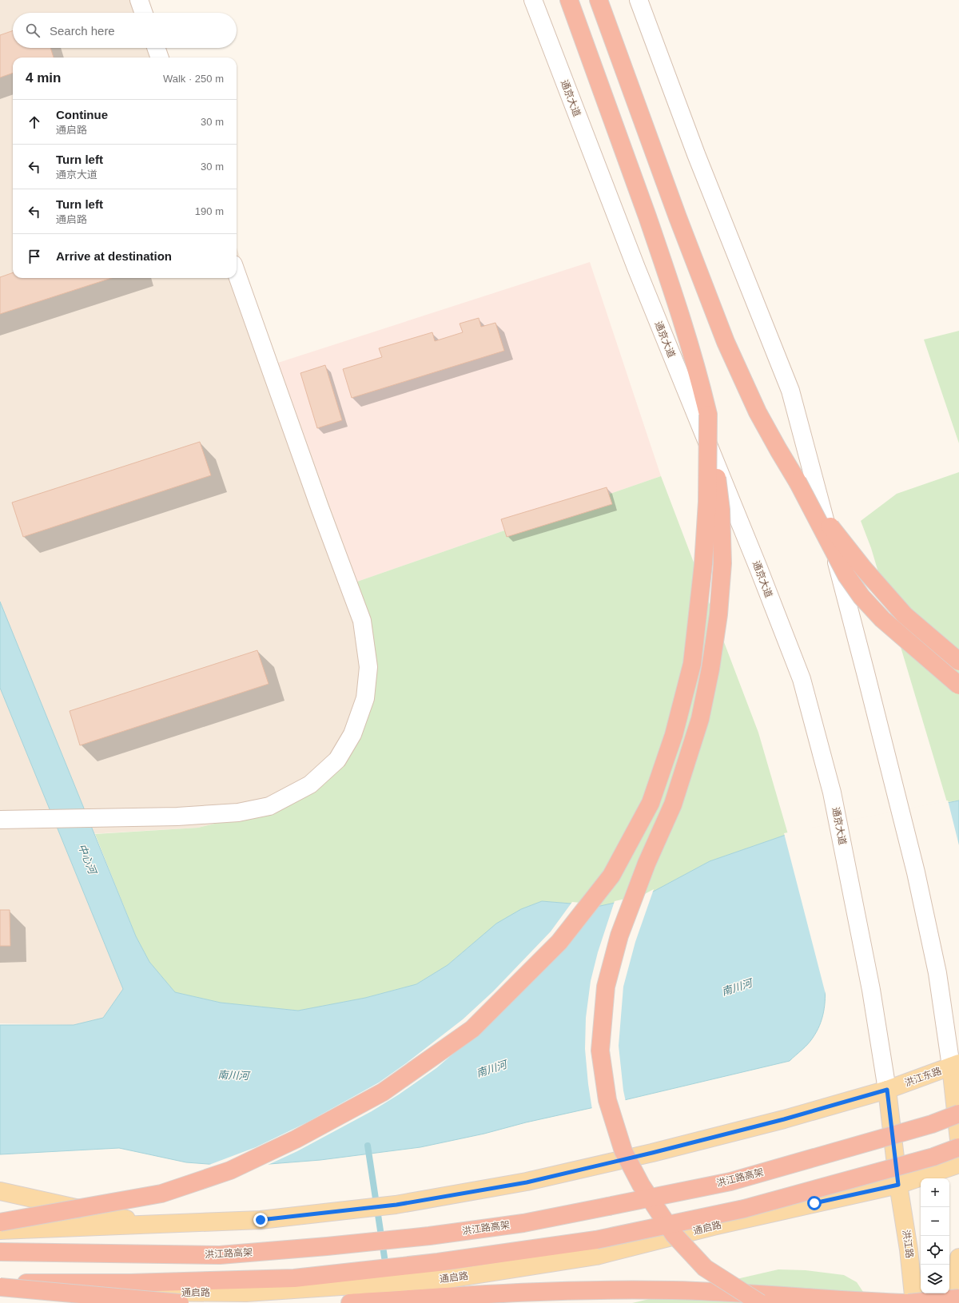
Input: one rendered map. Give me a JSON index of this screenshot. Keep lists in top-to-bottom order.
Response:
{
  "streets": {
    "highway": ["洪江路高架"],
    "main road": [
      "通京大道",
      "洪江东路",
      "通启路",
      "洪江路"
    ]
  },
  "crossings": [
    ["通京大道", "洪江东路"],
    ["通京大道", "通启路"],
    ["通京大道", "洪江路"],
    ["通启路", "洪江路"]
  ],
  "water": ["中心河", "南川河"],
  "page": {
    "search": "Search here",
    "heading": ["4 min", "Walk · 250 m"],
    "list": [
      ["Continue", "通启路", "30 m"],
      ["Turn left", "通京大道", "30 m"],
      ["Turn left", "通启路", "190 m"],
      "Arrive at destination"
    ],
    "map_buttons": ["+", "−"]
  }
}
